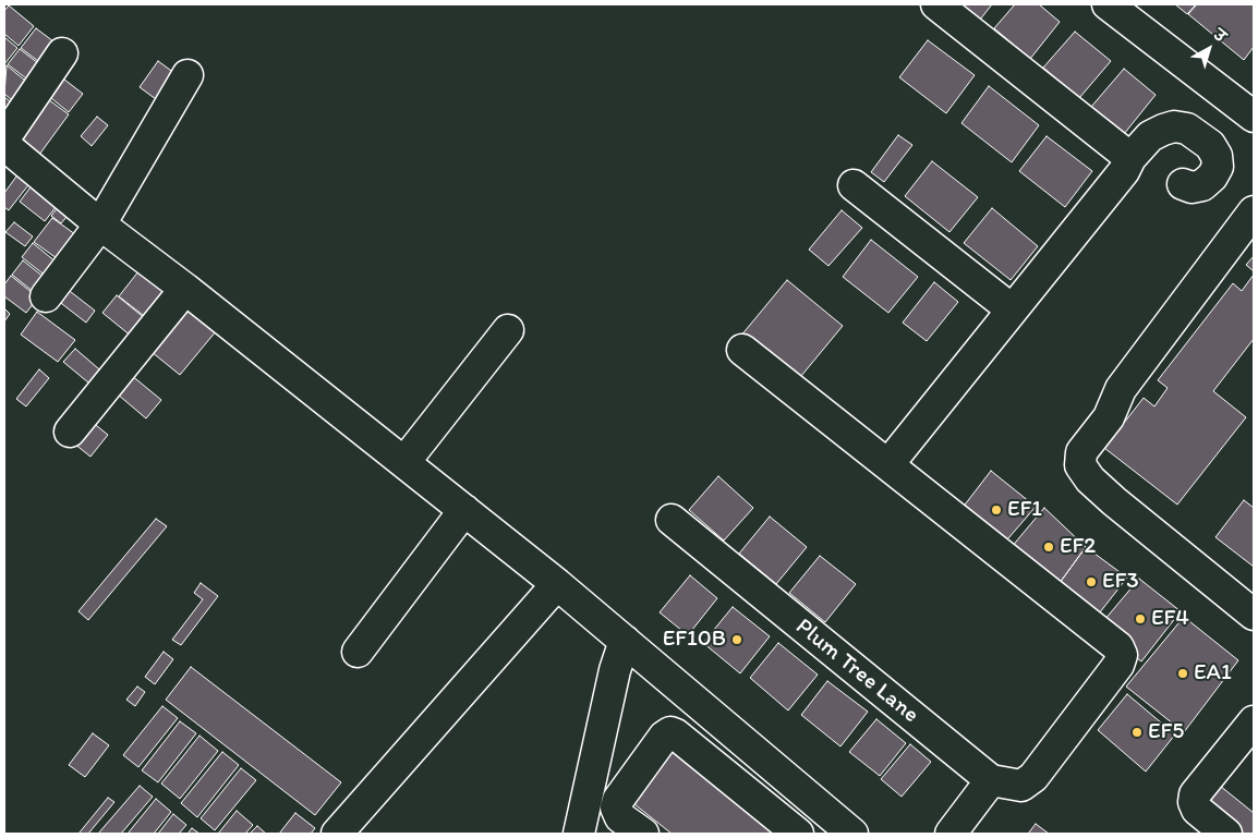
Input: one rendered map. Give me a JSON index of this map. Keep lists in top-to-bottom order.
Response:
{
  "streets": {
    "street": ["Plum Tree Lane"]
  },
  "places": [
    "EF1",
    "EF2",
    "EF3",
    "EF4",
    "EF10B",
    "EA1",
    "EF5"
  ],
  "north": "top right"
}
